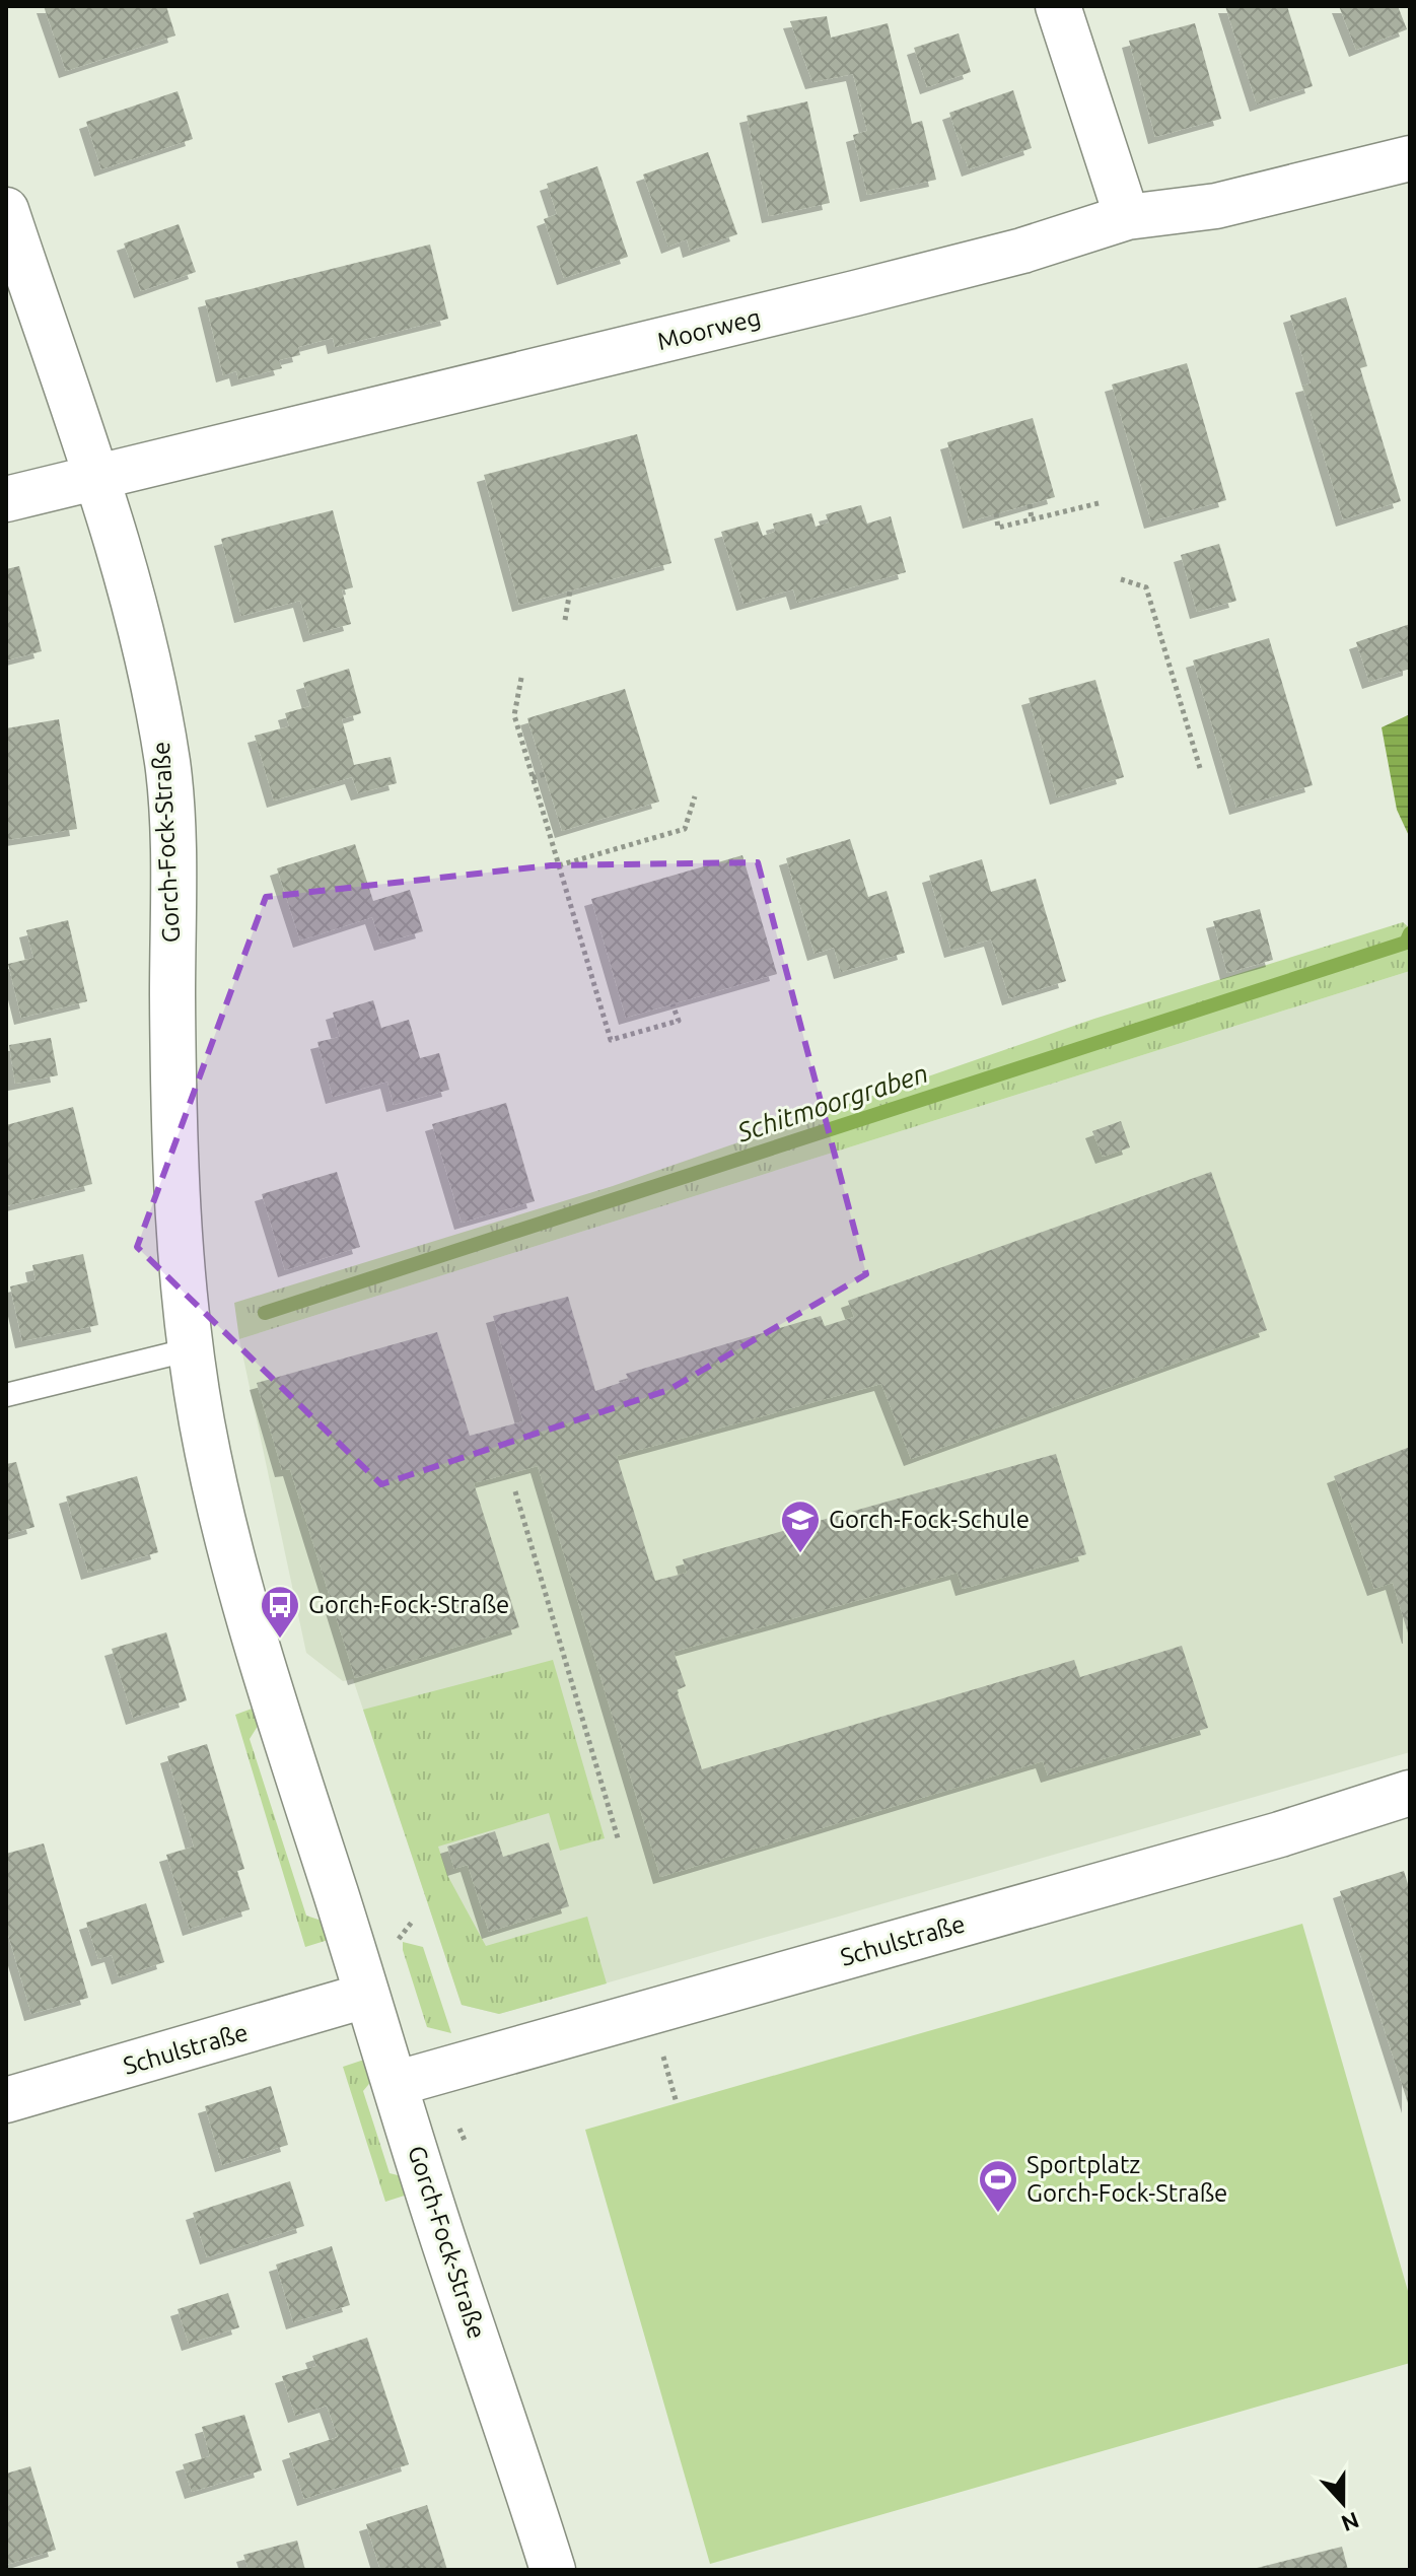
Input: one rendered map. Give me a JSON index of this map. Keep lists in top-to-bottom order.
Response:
{
  "streets": {
    "street": ["Moorweg", "Gorch-Fock-Straße", "Schulstraße"]
  },
  "crossings": [
    ["Moorweg", "Gorch-Fock-Straße"],
    ["Gorch-Fock-Straße", "Schulstraße"]
  ],
  "water": ["Schitmoorgraben"],
  "places": {
    "school or university": ["Gorch-Fock-Schule"],
    "bus stop": ["Gorch-Fock-Straße"],
    "sports": ["Sportplatz Gorch-Fock-Straße"]
  },
  "north": "bottom"
}
